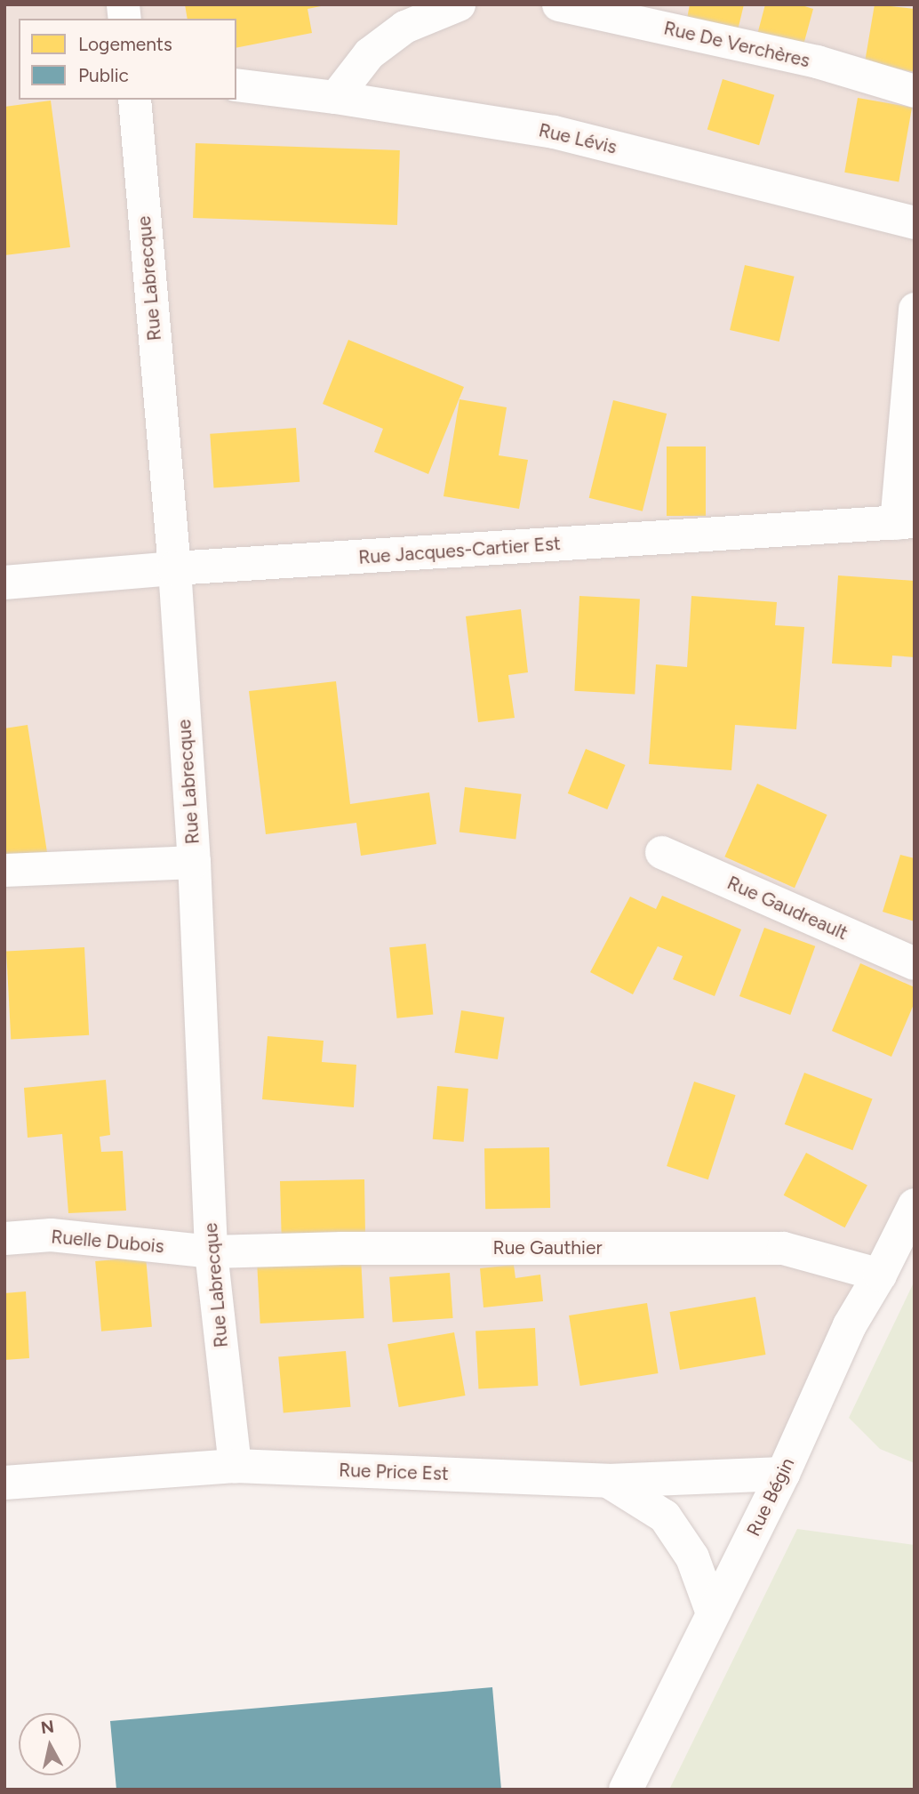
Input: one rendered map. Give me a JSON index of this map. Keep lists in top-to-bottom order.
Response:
{
  "streets": {
    "street": [
      "Rue De Verchères",
      "Rue Lévis",
      "Rue Labrecque",
      "Rue Jacques-Cartier Est",
      "Rue Gaudreault",
      "Ruelle Dubois",
      "Rue Gauthier",
      "Rue Price Est",
      "Rue Bégin"
    ]
  },
  "crossings": [
    ["Rue Labrecque", "Rue Jacques-Cartier Est"],
    ["Rue Labrecque", "Ruelle Dubois"],
    ["Rue Labrecque", "Rue Gauthier"],
    ["Rue Labrecque", "Rue Price Est"],
    ["Ruelle Dubois", "Rue Gauthier"],
    ["Rue Gauthier", "Rue Bégin"],
    ["Rue Price Est", "Rue Bégin"]
  ],
  "legend": ["Logements", "Public"],
  "north": "top"
}
